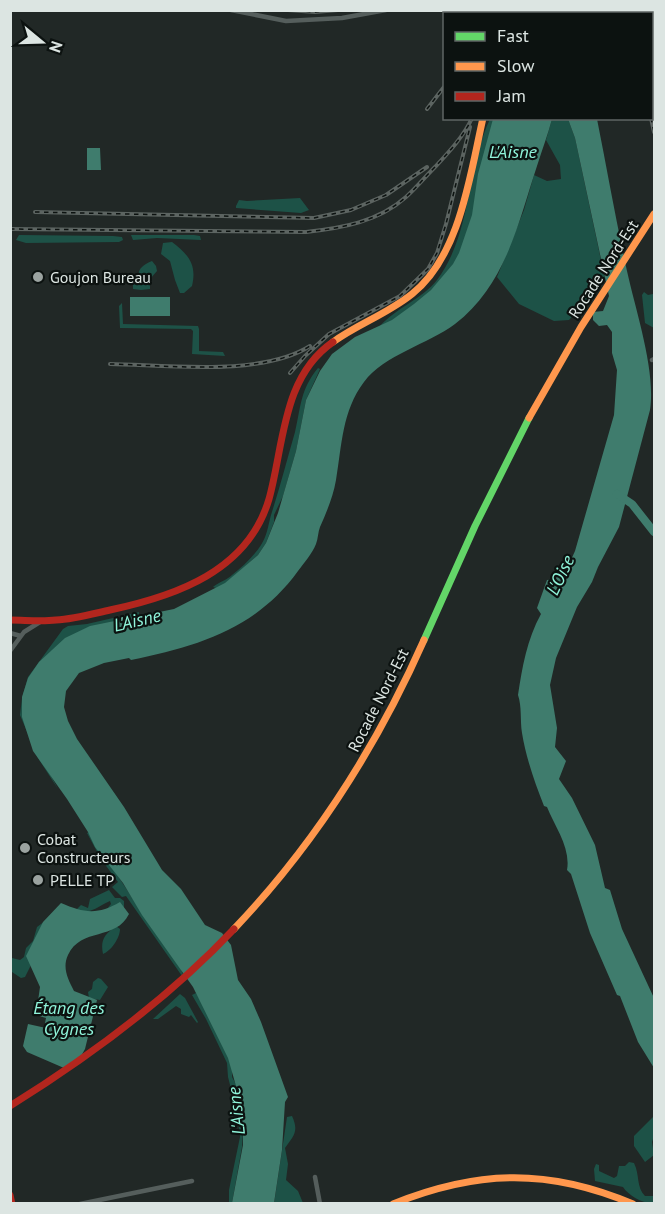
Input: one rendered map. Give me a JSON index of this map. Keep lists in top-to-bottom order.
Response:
{
  "streets": {
    "main road": ["Rocade Nord-Est"]
  },
  "water": ["L'Aisne", "L'Oise", "Étang des Cygnes"],
  "places": ["Goujon Bureau", "Cobat Constructeurs", "PELLE TP"],
  "legend": ["Fast", "Slow", "Jam"],
  "north": "right"
}
